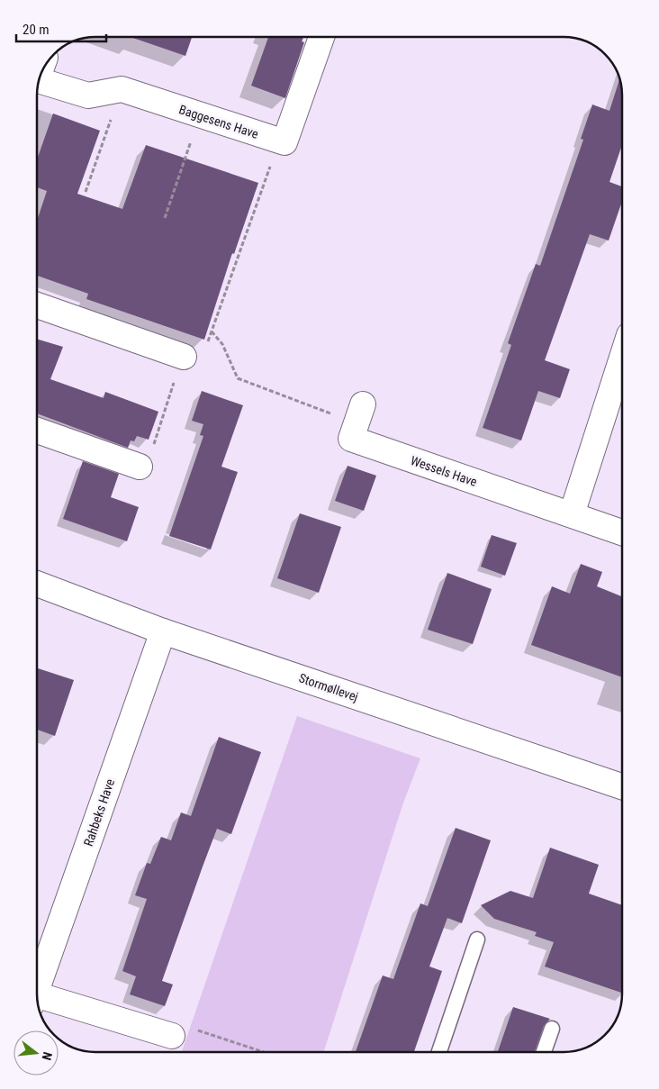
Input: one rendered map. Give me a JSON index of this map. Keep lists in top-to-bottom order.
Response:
{
  "streets": {
    "street": [
      "Baggesens Have",
      "Wessels Have",
      "Stormøllevej",
      "Rahbeks Have"
    ]
  },
  "crossings": [
    ["Stormøllevej", "Rahbeks Have"]
  ],
  "scale_bar": "20 m",
  "north": "right"
}
